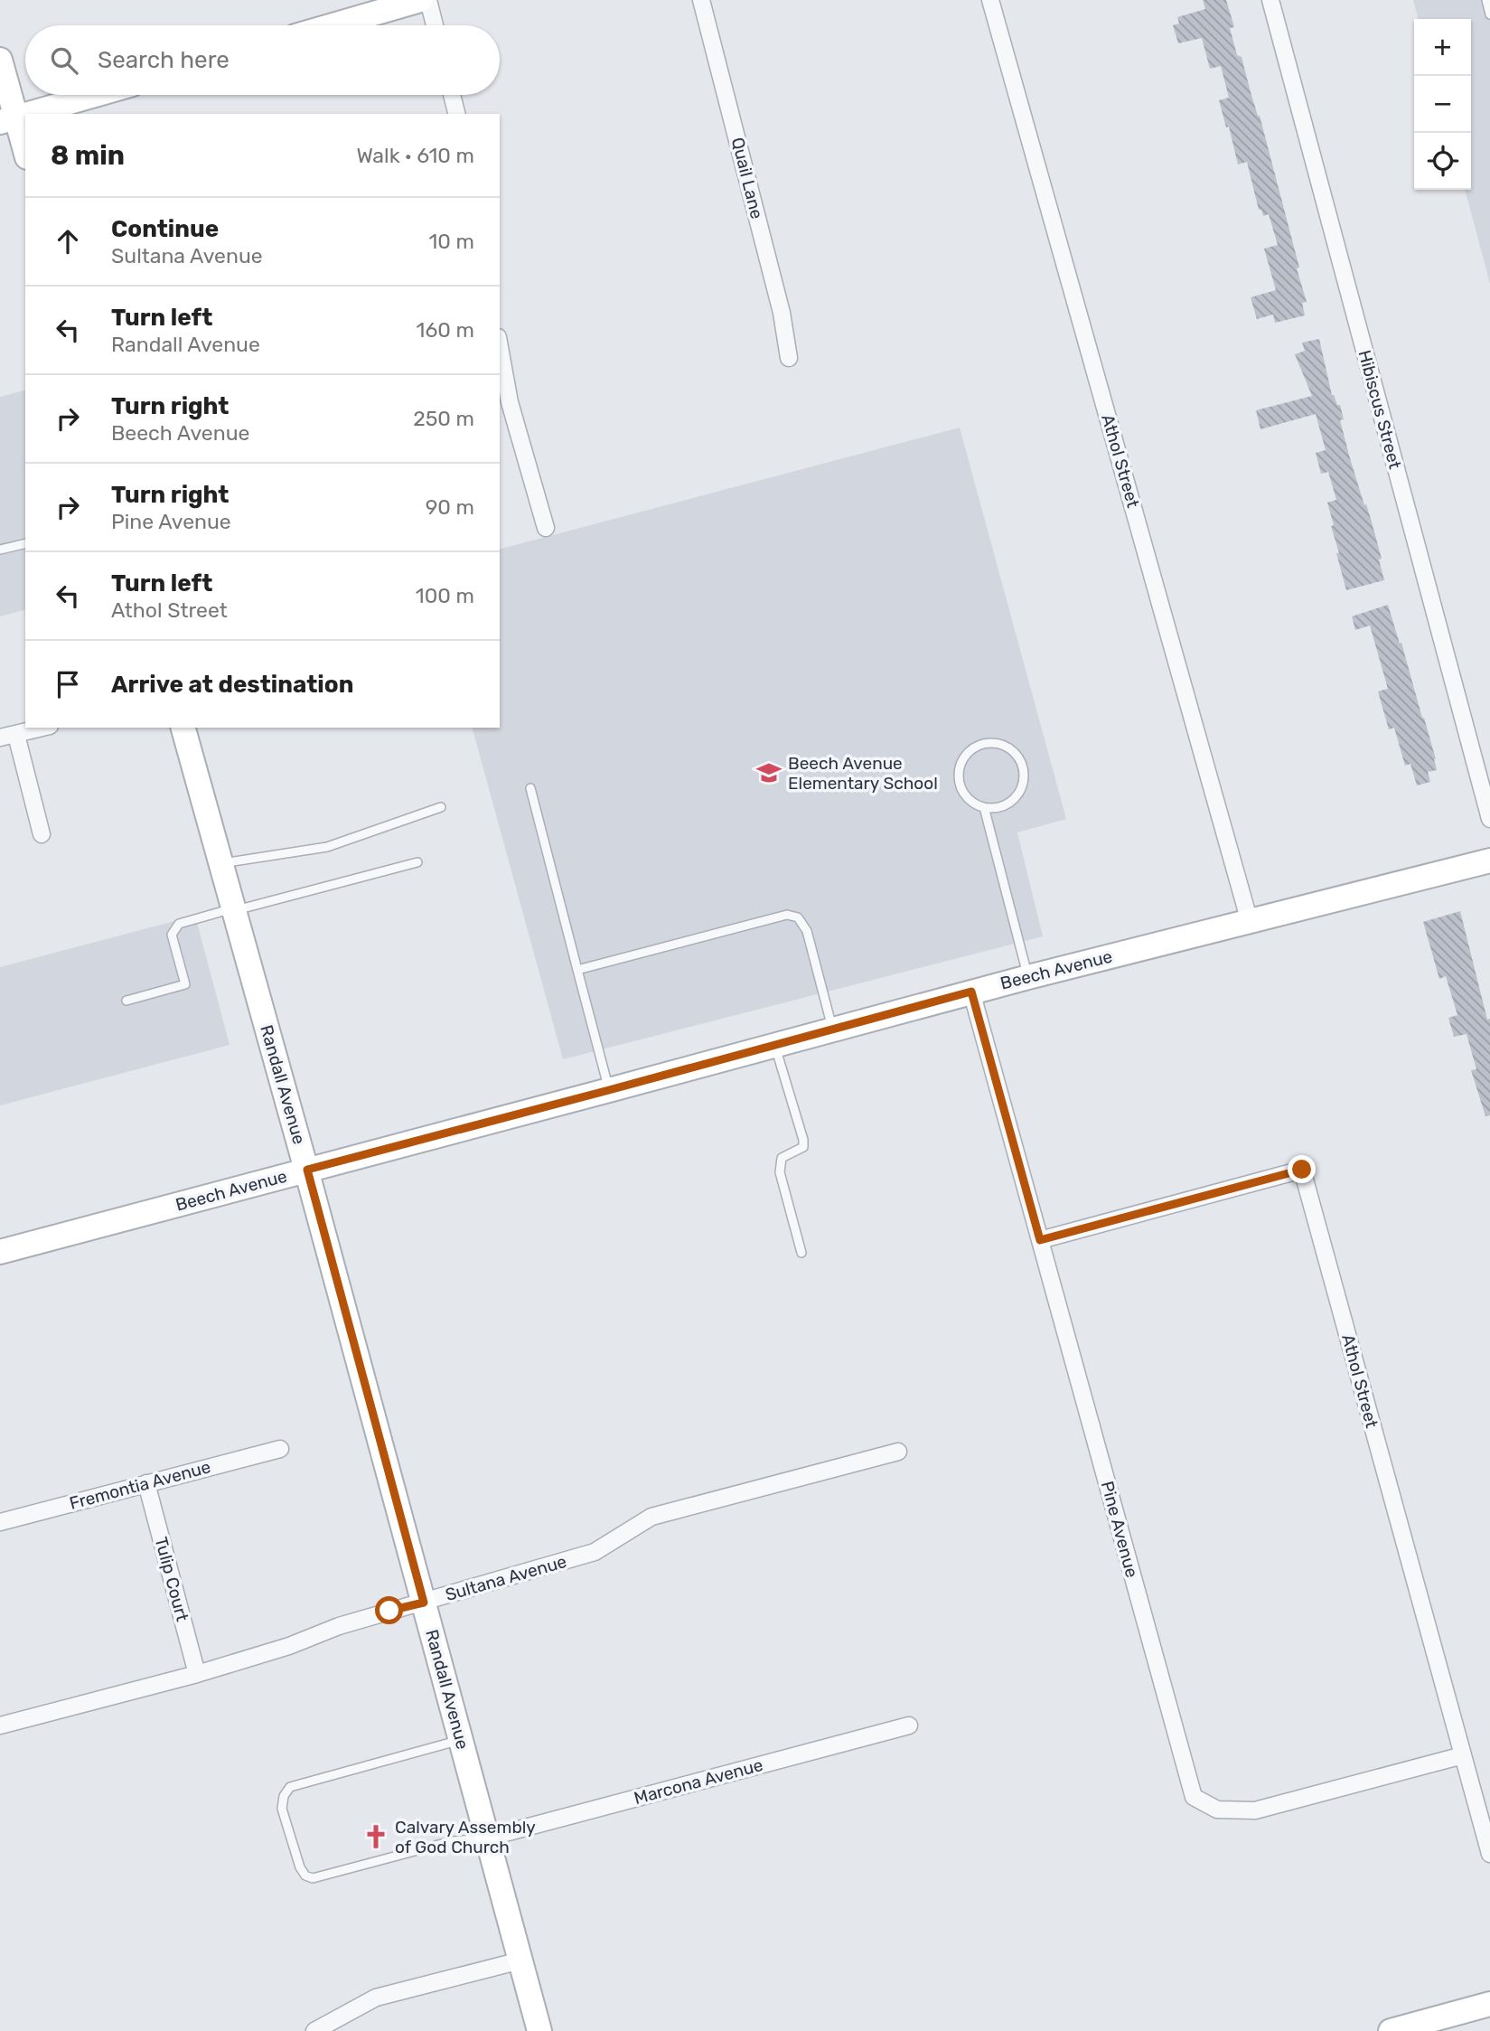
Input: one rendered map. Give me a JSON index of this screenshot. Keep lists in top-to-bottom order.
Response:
{
  "streets": {
    "street": [
      "Quail Lane",
      "Hibiscus Street",
      "Athol Street",
      "Beech Avenue",
      "Randall Avenue",
      "Fremontia Avenue",
      "Pine Avenue",
      "Sultana Avenue",
      "Tulip Court",
      "Marcona Avenue"
    ]
  },
  "crossings": [
    ["Athol Street", "Beech Avenue"],
    ["Athol Street", "Pine Avenue"],
    ["Beech Avenue", "Randall Avenue"],
    ["Beech Avenue", "Pine Avenue"],
    ["Randall Avenue", "Sultana Avenue"],
    ["Randall Avenue", "Marcona Avenue"],
    ["Fremontia Avenue", "Tulip Court"],
    ["Sultana Avenue", "Tulip Court"]
  ],
  "places": {
    "school or university": ["Beech Avenue Elementary School"],
    "church": ["Calvary Assembly of God Church"]
  },
  "page": {
    "map_buttons": ["+", "−"],
    "search": "Search here",
    "heading": ["8 min", "Walk · 610 m"],
    "list": [
      ["Continue", "Sultana Avenue", "10 m"],
      ["Turn left", "Randall Avenue", "160 m"],
      ["Turn right", "Beech Avenue", "250 m"],
      ["Turn right", "Pine Avenue", "90 m"],
      ["Turn left", "Athol Street", "100 m"],
      "Arrive at destination"
    ]
  }
}
